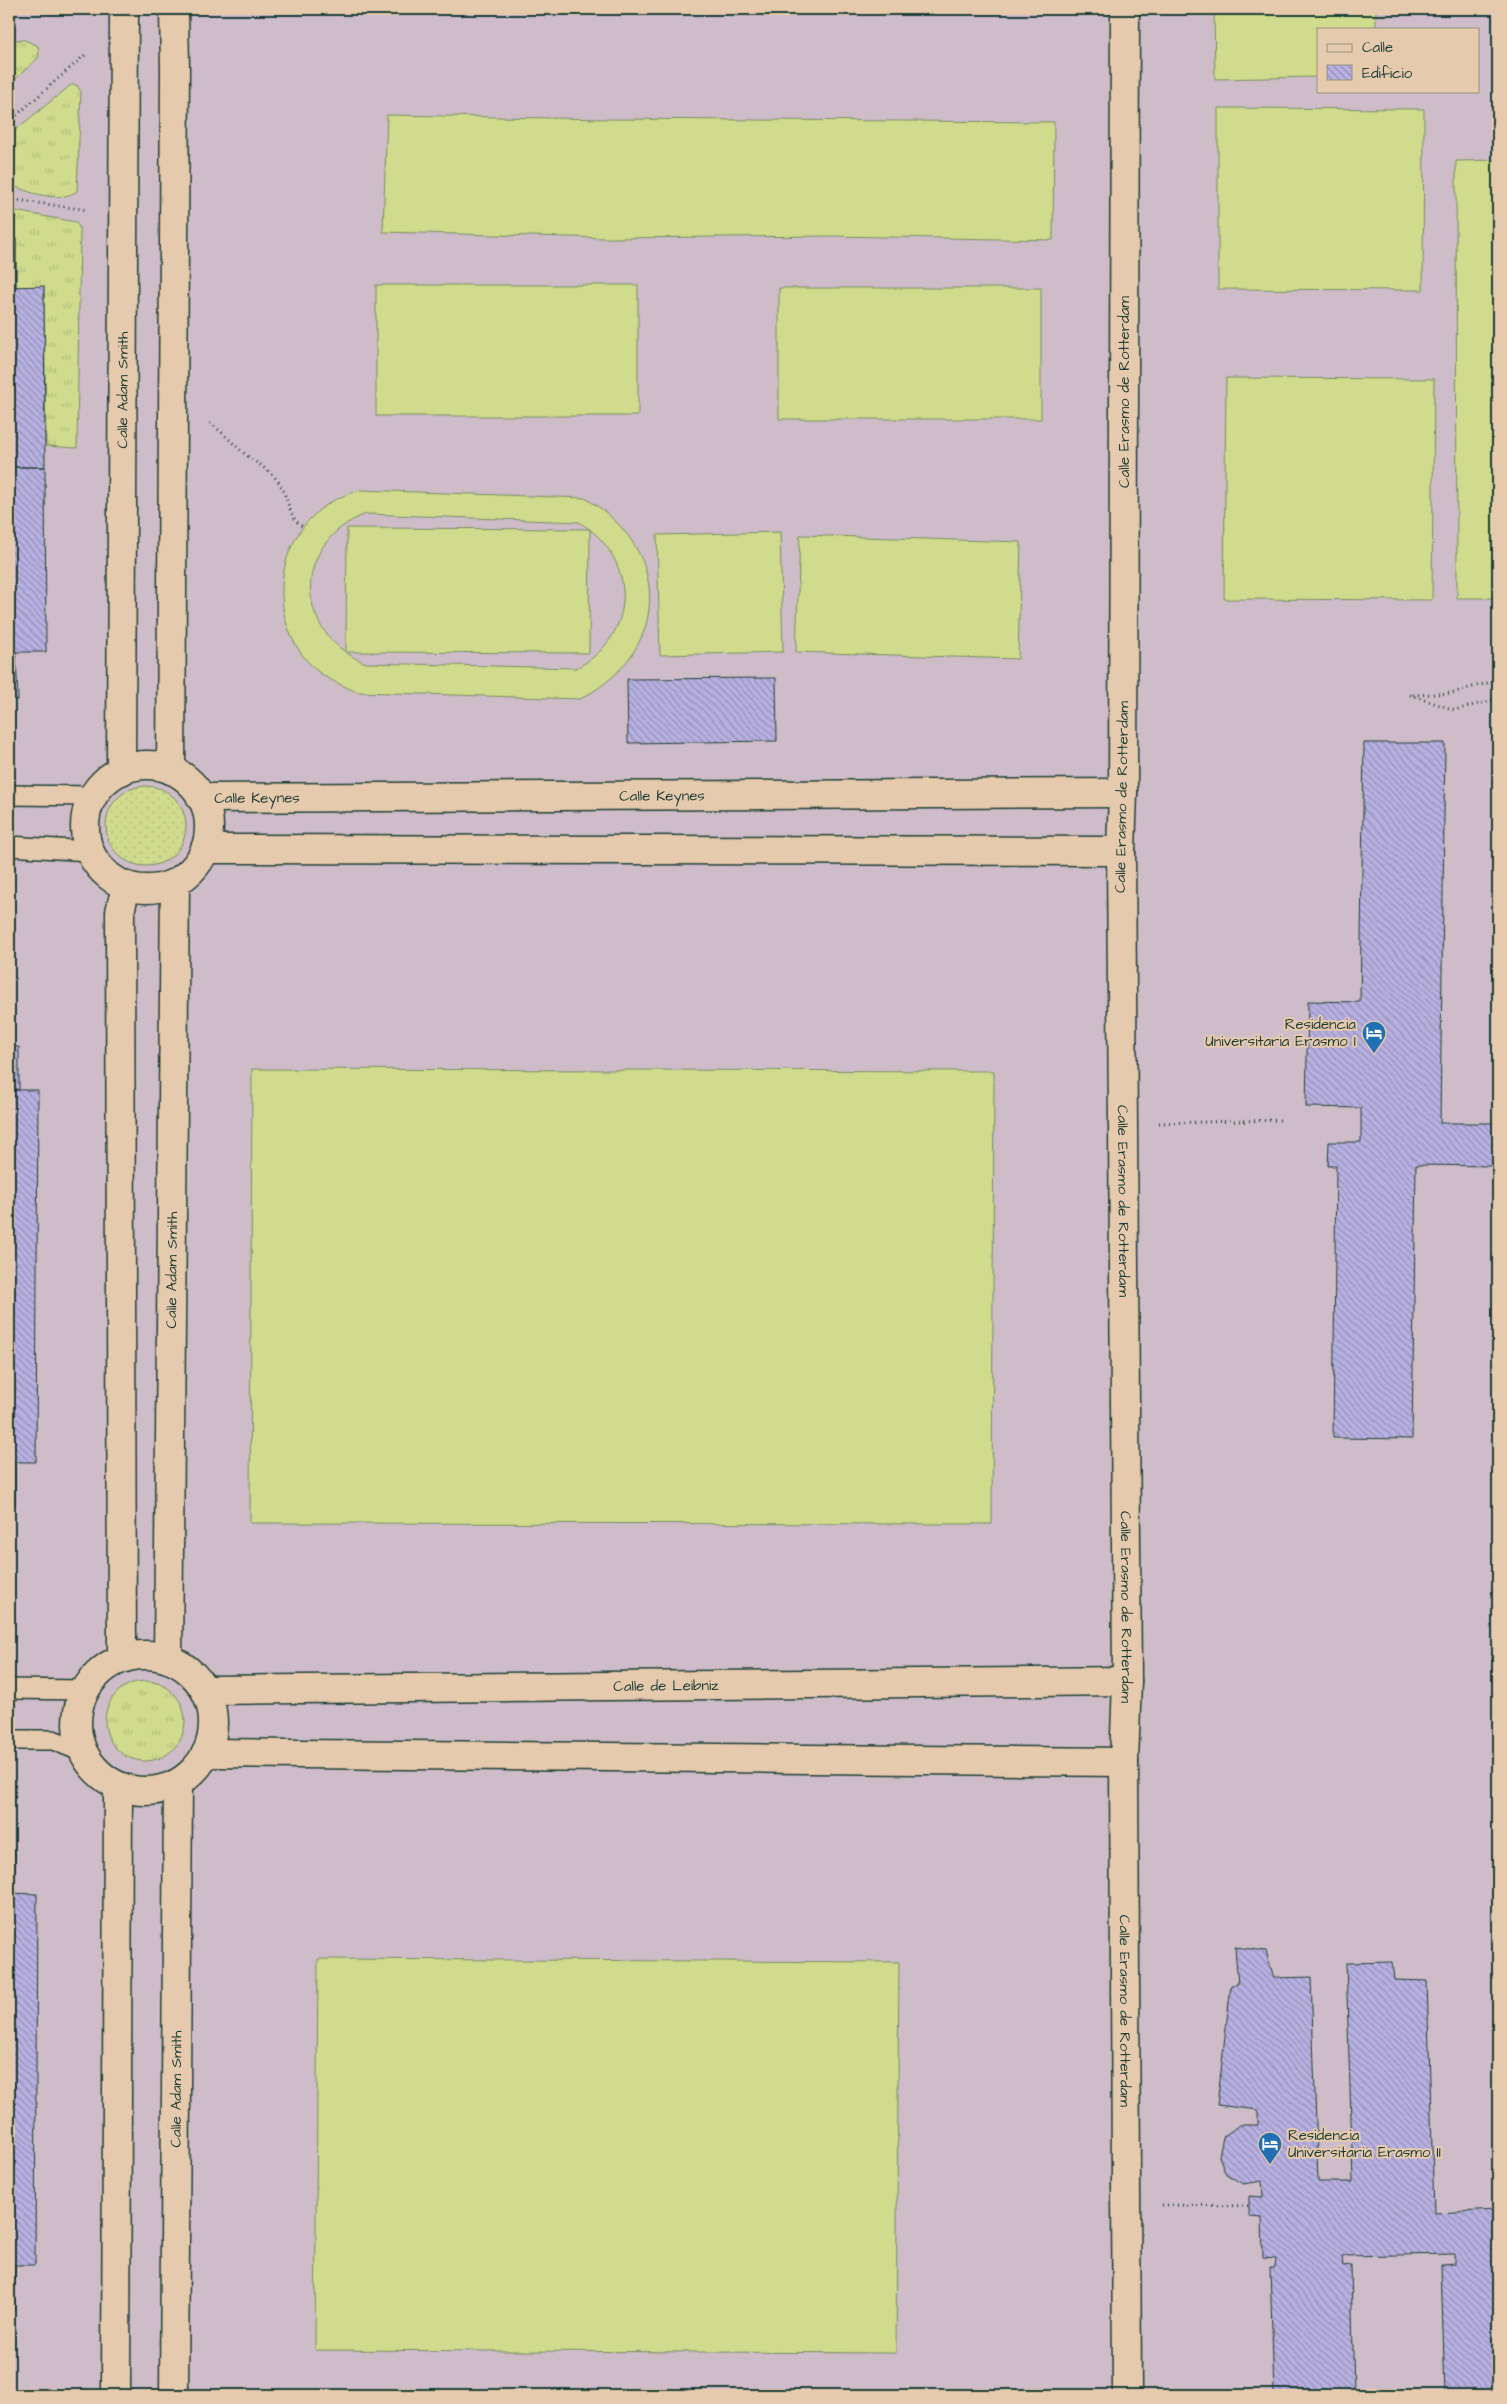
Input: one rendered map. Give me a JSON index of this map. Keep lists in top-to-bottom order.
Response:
{
  "streets": {
    "street": [
      "Calle Adam Smith",
      "Calle Erasmo de Rotterdam",
      "Calle Keynes",
      "Calle de Leibniz"
    ]
  },
  "crossings": [
    ["Calle Adam Smith", "Calle Keynes"],
    ["Calle Adam Smith", "Calle de Leibniz"],
    ["Calle Erasmo de Rotterdam", "Calle Keynes"],
    ["Calle Erasmo de Rotterdam", "Calle de Leibniz"]
  ],
  "places": {
    "hotel": ["Residencia Universitaria Erasmo I", "Residencia Universitaria Erasmo II"]
  },
  "legend": ["Calle", "Edificio"]
}
